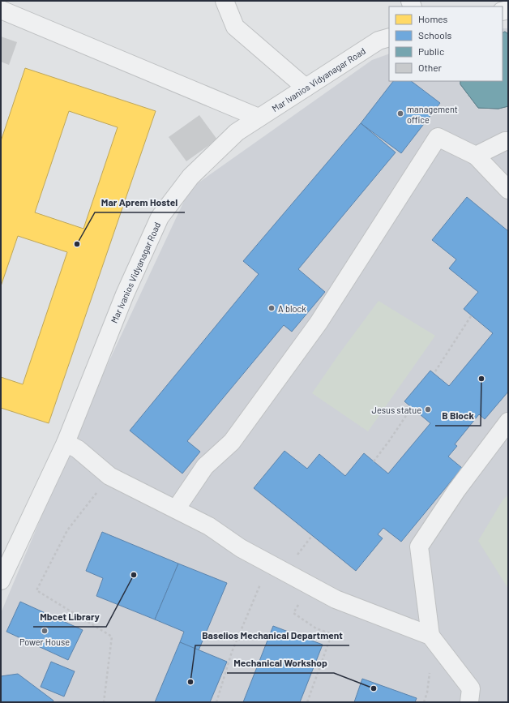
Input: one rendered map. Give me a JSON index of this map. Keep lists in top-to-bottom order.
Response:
{
  "streets": {
    "lane": ["Mar Ivanios Vidyanagar Road"]
  },
  "places": [
    "management office",
    "Mar Aprem Hostel",
    "A block",
    "B Block",
    "Jesus statue",
    "Mbcet Library",
    "Power House",
    "Baselios Mechanical Department",
    "Mechanical Workshop"
  ],
  "legend": [
    "Homes",
    "Schools",
    "Public",
    "Other"
  ]
}
